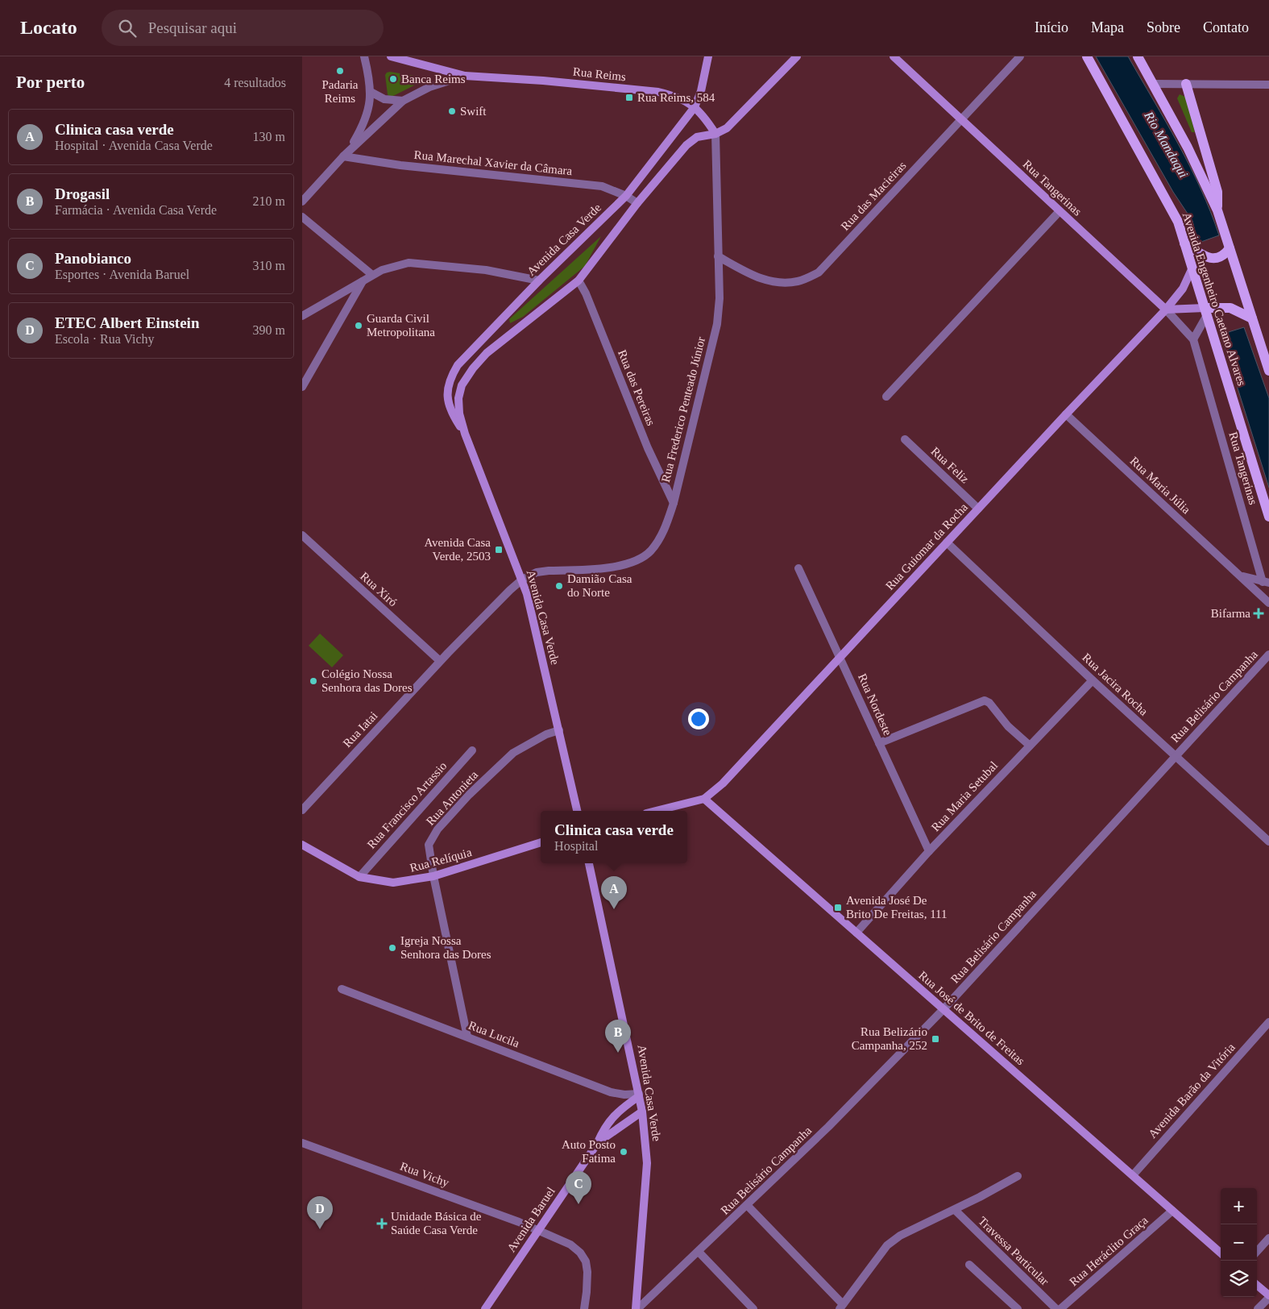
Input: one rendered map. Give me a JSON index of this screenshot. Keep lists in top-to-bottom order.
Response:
{
  "streets": {
    "main road": ["Avenida Engenheiro Caetano Alvares"],
    "street": [
      "Rua Reims",
      "Rua Marechal Xavier da Câmara",
      "Rua Tangerinas",
      "Rua das Macieiras",
      "Avenida Casa Verde",
      "Rua das Pereiras",
      "Rua Frederico Penteado Júnior",
      "Rua Feliz",
      "Rua Maria Júlia",
      "Rua Guiomar da Rocha",
      "Rua Xiró",
      "Rua Jacira Rocha",
      "Rua Belisário Campanha",
      "Rua Nordeste",
      "Rua Iatai",
      "Rua Maria Setubal",
      "Rua Antonieta",
      "Rua Francisco Artassio",
      "Rua Relíquia",
      "Rua José de Brito de Freitas",
      "Rua Lucila",
      "Avenida Barão da Vitória",
      "Rua Vichy",
      "Avenida Baruel",
      "Travessa Particular",
      "Rua Heráclito Graça"
    ]
  },
  "crossings": [
    ["Rua Reims", "Rua Marechal Xavier da Câmara"],
    ["Rua Reims", "Avenida Casa Verde"],
    ["Rua Reims", "Rua Frederico Penteado Júnior"],
    ["Rua Marechal Xavier da Câmara", "Avenida Casa Verde"],
    ["Rua Tangerinas", "Rua das Macieiras"],
    ["Rua Tangerinas", "Rua Maria Júlia"],
    ["Rua Tangerinas", "Rua Guiomar da Rocha"],
    ["Rua das Macieiras", "Rua Frederico Penteado Júnior"],
    ["Avenida Casa Verde", "Rua das Pereiras"],
    ["Avenida Casa Verde", "Rua Frederico Penteado Júnior"],
    ["Avenida Casa Verde", "Rua Belisário Campanha"],
    ["Avenida Casa Verde", "Rua Iatai"],
    ["Avenida Casa Verde", "Rua Antonieta"],
    ["Avenida Casa Verde", "Rua Lucila"],
    ["Avenida Casa Verde", "Avenida Baruel"],
    ["Avenida Engenheiro Caetano Alvares", "Rua Guiomar da Rocha"],
    ["Rua das Pereiras", "Rua Frederico Penteado Júnior"],
    ["Rua Frederico Penteado Júnior", "Rua Iatai"],
    ["Rua Feliz", "Rua Guiomar da Rocha"],
    ["Rua Maria Júlia", "Rua Guiomar da Rocha"],
    ["Rua Guiomar da Rocha", "Rua Jacira Rocha"],
    ["Rua Guiomar da Rocha", "Rua Nordeste"],
    ["Rua Guiomar da Rocha", "Rua José de Brito de Freitas"],
    ["Rua Xiró", "Rua Iatai"],
    ["Rua Jacira Rocha", "Rua Belisário Campanha"],
    ["Rua Jacira Rocha", "Rua Maria Setubal"],
    ["Rua Belisário Campanha", "Rua José de Brito de Freitas"],
    ["Rua Nordeste", "Rua Maria Setubal"],
    ["Rua Maria Setubal", "Rua José de Brito de Freitas"],
    ["Rua Antonieta", "Rua Relíquia"],
    ["Rua Antonieta", "Rua Lucila"],
    ["Rua Francisco Artassio", "Rua Relíquia"],
    ["Rua José de Brito de Freitas", "Avenida Barão da Vitória"],
    ["Rua José de Brito de Freitas", "Rua Heráclito Graça"],
    ["Rua Lucila", "Avenida Baruel"],
    ["Rua Vichy", "Avenida Baruel"]
  ],
  "water": ["Rio Mandaqui"],
  "places": {
    "other": [
      "Padaria Reims",
      "Banca Reims",
      "Swift",
      "Guarda Civil Metropolitana",
      "Damião Casa do Norte",
      "Colégio Nossa Senhora das Dores",
      "Igreja Nossa Senhora das Dores",
      "Auto Posto Fatima"
    ],
    "transit": [
      "Rua Reims, 584",
      "Avenida Casa Verde, 2503",
      "Avenida José De Brito De Freitas, 111",
      "Rua Belizário Campanha, 252"
    ],
    "health": ["Bifarma", "Unidade Básica de Saúde Casa Verde"]
  },
  "page": {
    "header": "Locato",
    "search": "Pesquisar aqui",
    "nav": [
      "Início",
      "Mapa",
      "Sobre",
      "Contato"
    ],
    "heading": ["Por perto", "4 resultados"],
    "list": [
      {
        "mark": "A",
        "name": "Clinica casa verde",
        "note": "Hospital · Avenida Casa Verde",
        "value": "130 m"
      },
      {
        "mark": "B",
        "name": "Drogasil",
        "note": "Farmácia · Avenida Casa Verde",
        "value": "210 m"
      },
      {
        "mark": "C",
        "name": "Panobianco",
        "note": "Esportes · Avenida Baruel",
        "value": "310 m"
      },
      {
        "mark": "D",
        "name": "ETEC Albert Einstein",
        "note": "Escola · Rua Vichy",
        "value": "390 m"
      }
    ],
    "popup": ["Clinica casa verde", "Hospital"],
    "pins": [
      "A",
      "B",
      "C",
      "D"
    ],
    "map_buttons": ["+", "−"]
  }
}
